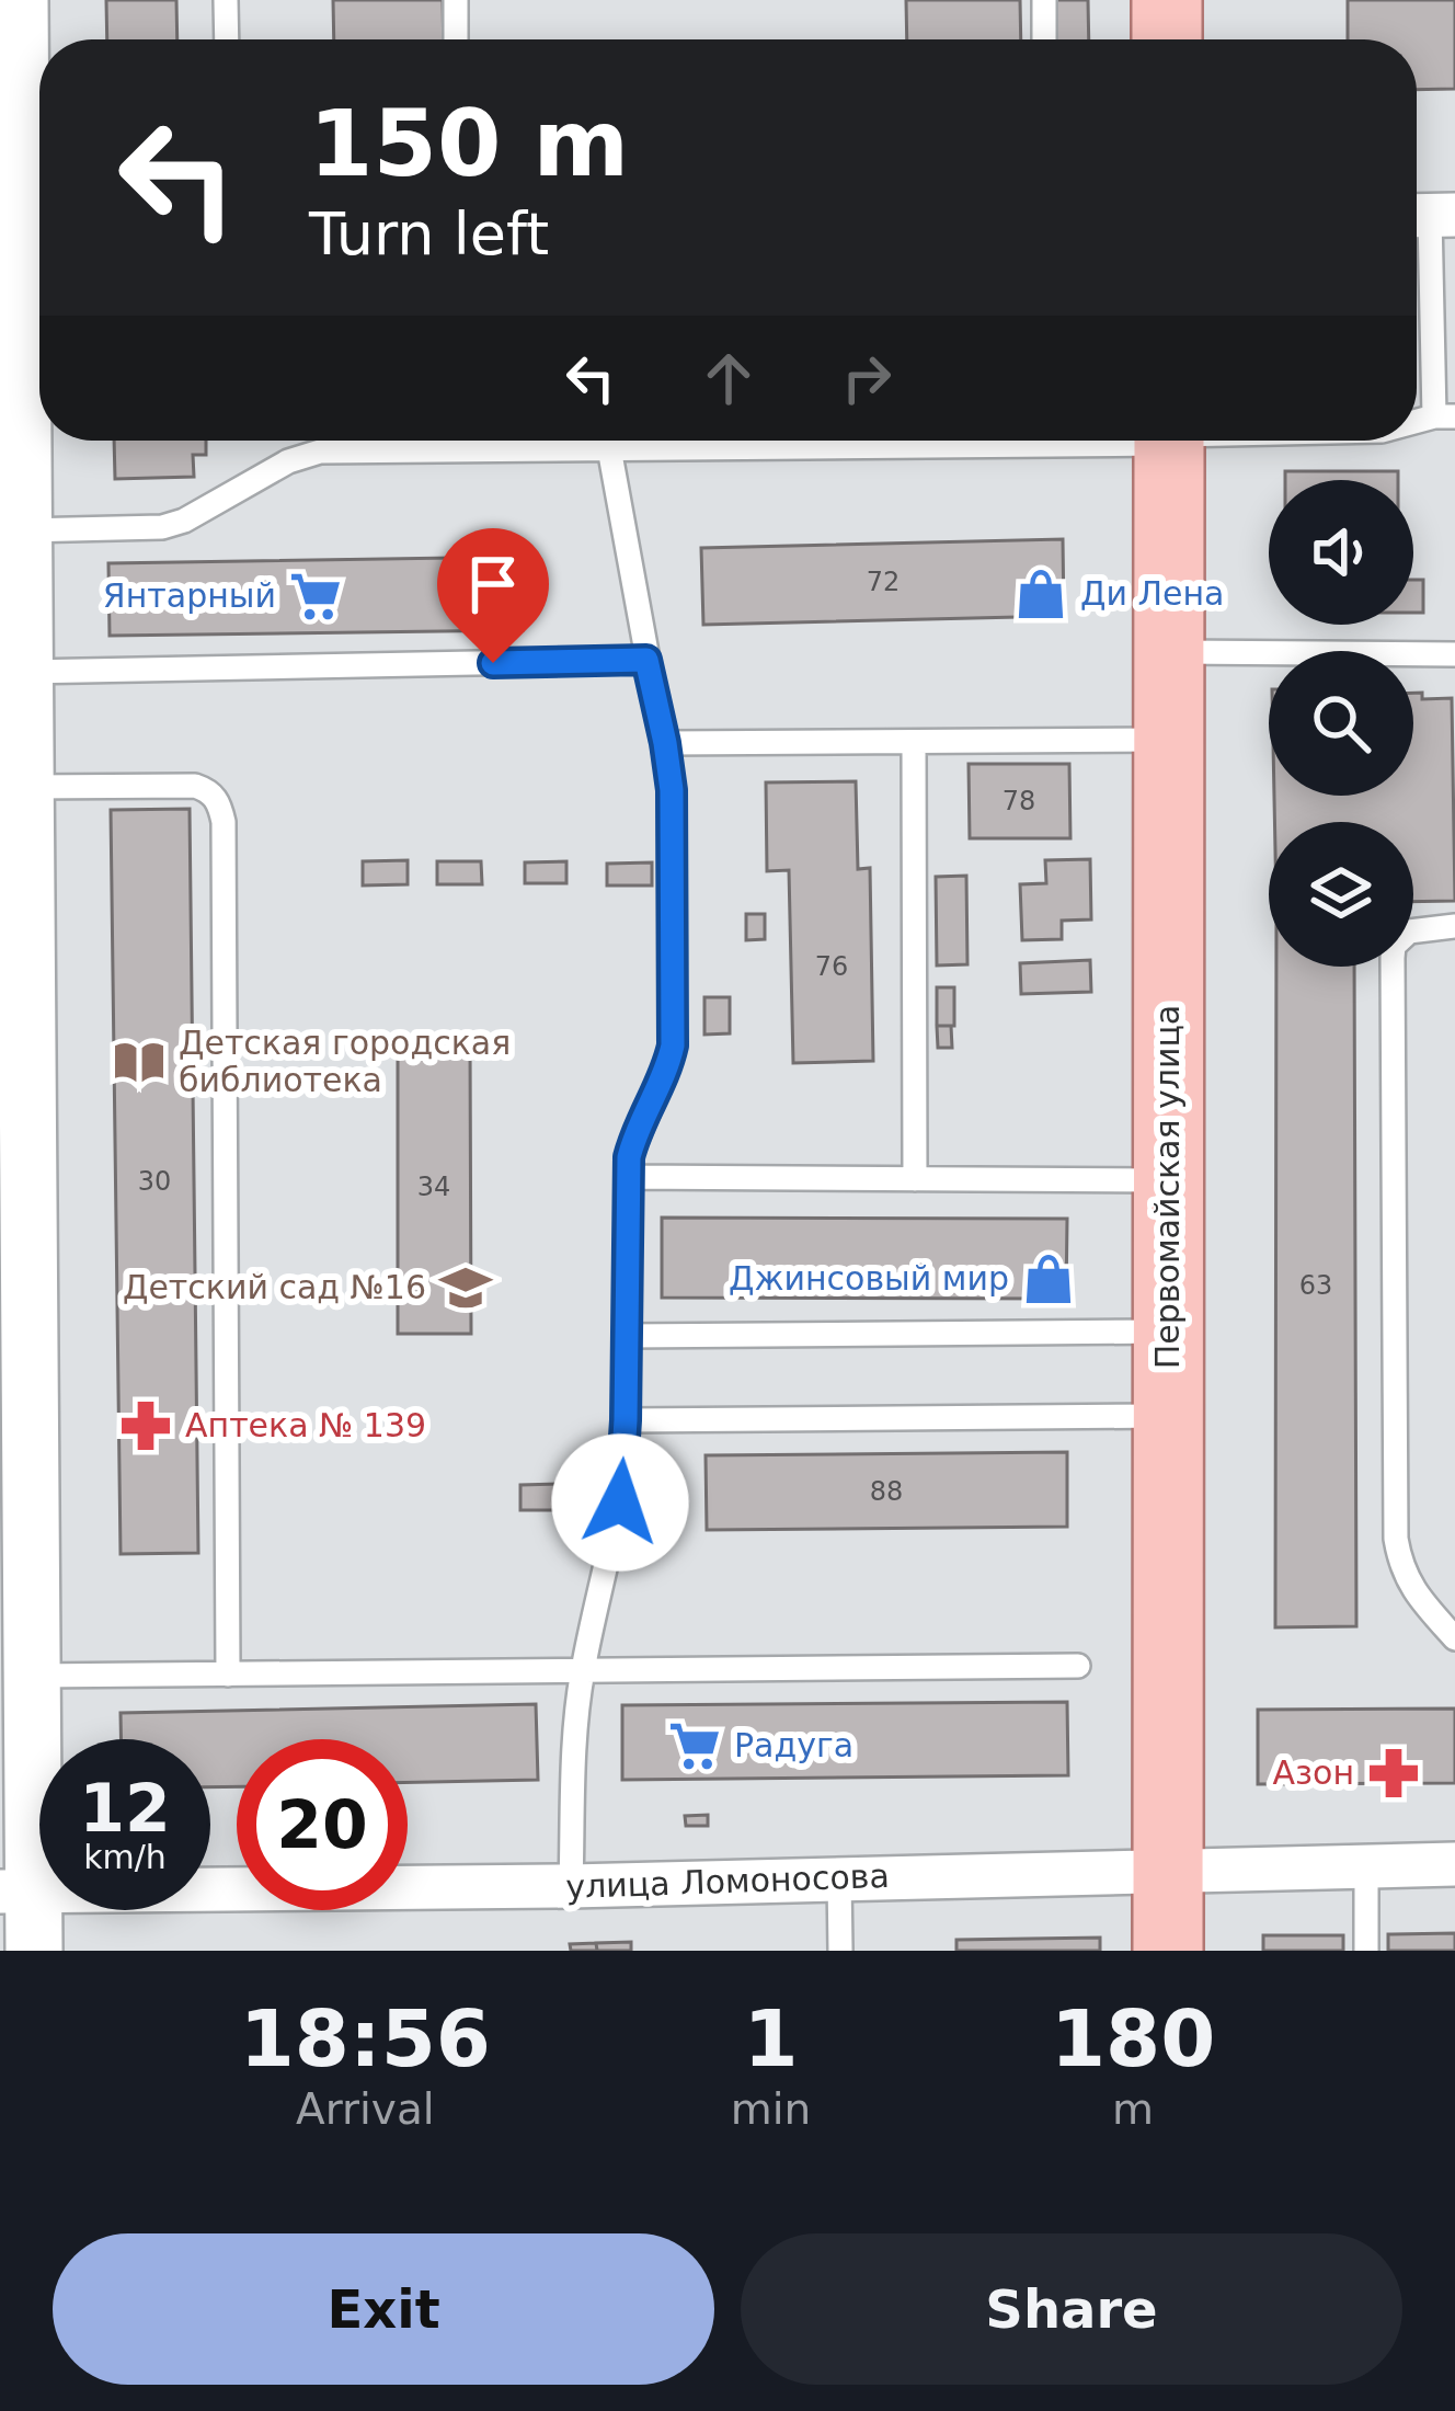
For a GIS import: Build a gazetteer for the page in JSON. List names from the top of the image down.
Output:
{
  "streets": {
    "main road": ["Первомайская улица"],
    "street": ["улица Ломоносова"]
  },
  "crossings": [
    ["Первомайская улица", "улица Ломоносова"]
  ],
  "places": {
    "shop": ["Ди Лена", "Джинсовый мир"],
    "supermarket": ["Янтарный", "Радуга"],
    "library": ["Детская городская библиотека"],
    "school or university": ["Детский сад №16"],
    "pharmacy": ["Аптека № 139", "Азон"]
  },
  "house_numbers": [
    "72",
    "78",
    "76",
    "30",
    "34",
    "63",
    "88"
  ],
  "page": {
    "turn": ["150 m", "Turn left"],
    "speed": "12 km/h",
    "limit": "20",
    "eta": [
      "18:56",
      "Arrival",
      "1",
      "min",
      "180",
      "m"
    ],
    "buttons": ["Exit", "Share"]
  }
}
